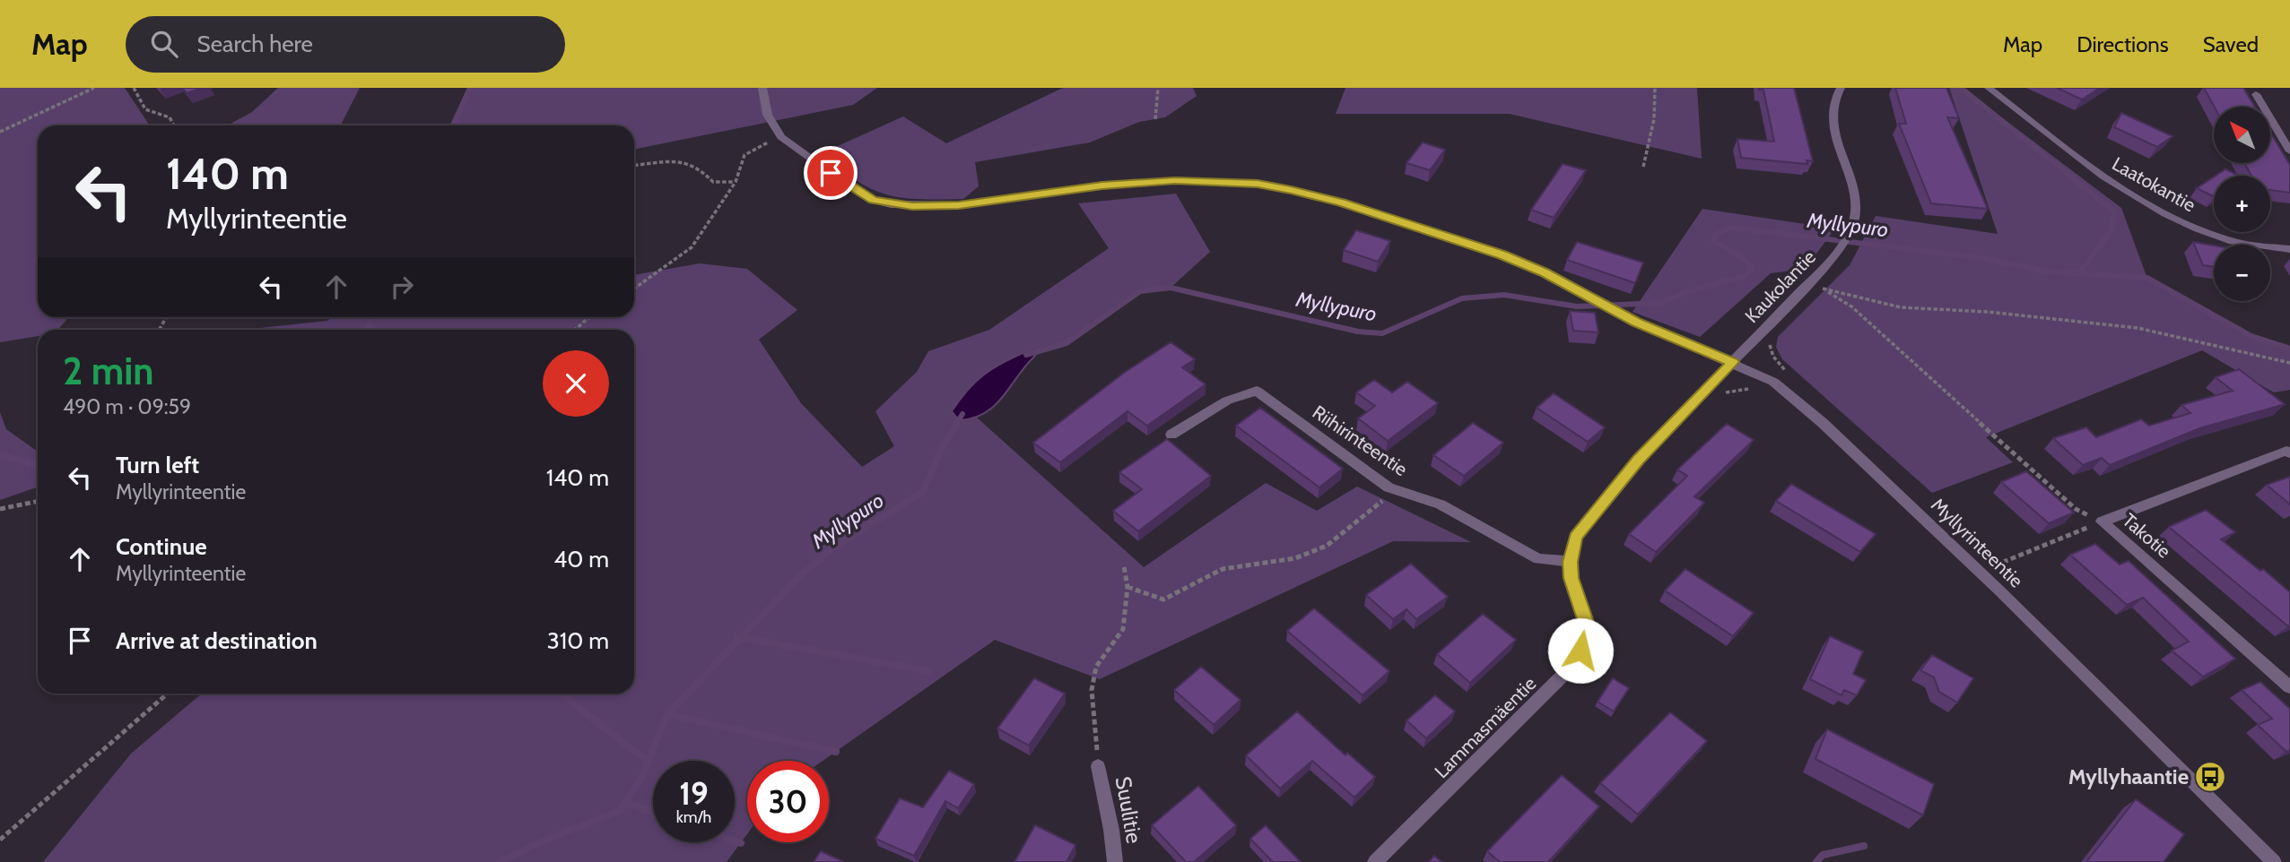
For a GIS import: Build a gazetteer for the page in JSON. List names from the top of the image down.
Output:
{
  "streets": {
    "street": [
      "Laatokantie",
      "Kaukolantie",
      "Riihirinteentie",
      "Takotie",
      "Myllyrinteentie",
      "Lammasmäentie",
      "Suulitie"
    ]
  },
  "crossings": [
    ["Kaukolantie", "Myllyrinteentie"],
    ["Kaukolantie", "Lammasmäentie"],
    ["Riihirinteentie", "Lammasmäentie"],
    ["Myllyrinteentie", "Lammasmäentie"]
  ],
  "water": ["Myllypuro"],
  "places": {
    "bus stop": ["Myllyhaantie"]
  },
  "north": "top left",
  "page": {
    "header": "Map",
    "search": "Search here",
    "nav": ["Map", "Directions", "Saved"],
    "map_buttons": ["+", "−"],
    "turn": ["140 m", "Myllyrinteentie"],
    "heading": ["2 min", "490 m · 09:59"],
    "list": [
      {
        "name": "Turn left",
        "note": "Myllyrinteentie",
        "value": "140 m"
      },
      {
        "name": "Continue",
        "note": "Myllyrinteentie",
        "value": "40 m"
      },
      {
        "name": "Arrive at destination",
        "value": "310 m"
      }
    ],
    "speed": "19 km/h",
    "limit": "30"
  }
}
